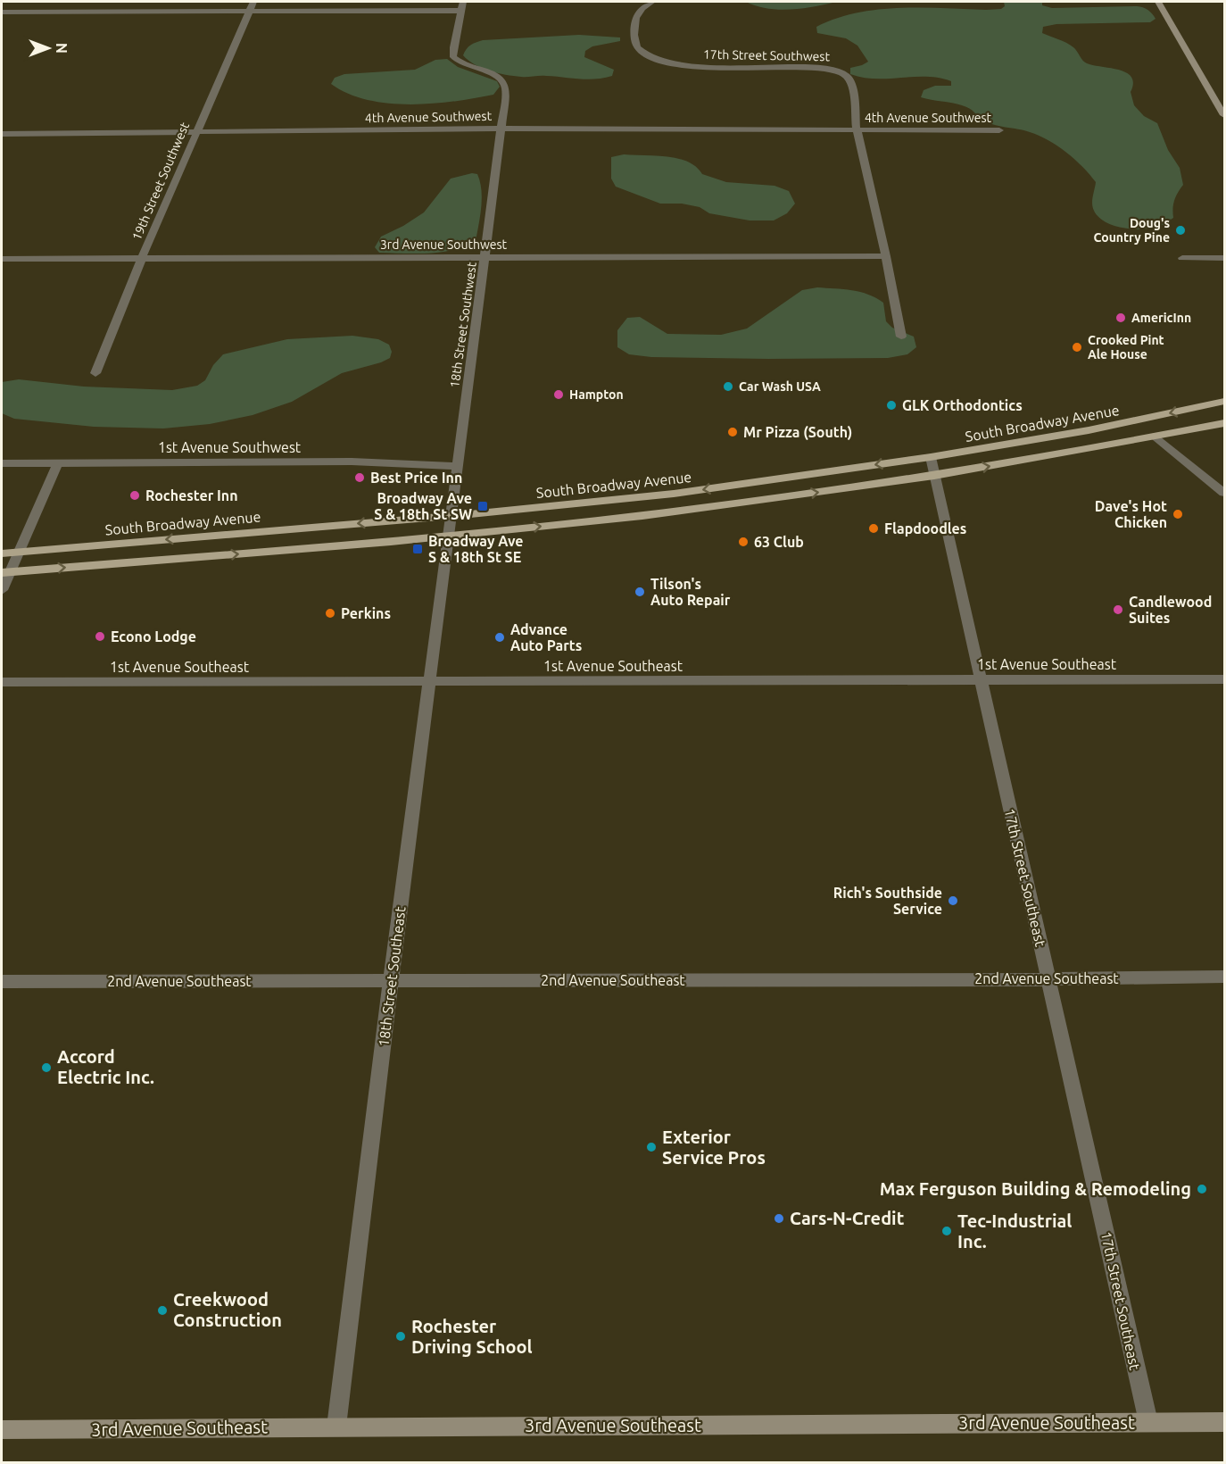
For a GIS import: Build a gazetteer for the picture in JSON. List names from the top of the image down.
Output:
{
  "streets": {
    "main road": ["South Broadway Avenue", "3rd Avenue Southeast"],
    "street": [
      "17th Street Southwest",
      "4th Avenue Southwest",
      "19th Street Southwest",
      "3rd Avenue Southwest",
      "18th Street Southwest",
      "1st Avenue Southwest",
      "1st Avenue Southeast",
      "17th Street Southeast",
      "18th Street Southeast",
      "2nd Avenue Southeast"
    ]
  },
  "crossings": [
    ["17th Street Southwest", "4th Avenue Southwest"],
    ["17th Street Southwest", "3rd Avenue Southwest"],
    ["4th Avenue Southwest", "19th Street Southwest"],
    ["4th Avenue Southwest", "18th Street Southwest"],
    ["19th Street Southwest", "3rd Avenue Southwest"],
    ["3rd Avenue Southwest", "18th Street Southwest"],
    ["18th Street Southwest", "South Broadway Avenue"],
    ["18th Street Southwest", "1st Avenue Southwest"],
    ["18th Street Southwest", "18th Street Southeast"],
    ["South Broadway Avenue", "17th Street Southeast"],
    ["South Broadway Avenue", "18th Street Southeast"],
    ["1st Avenue Southeast", "17th Street Southeast"],
    ["1st Avenue Southeast", "18th Street Southeast"],
    ["17th Street Southeast", "2nd Avenue Southeast"],
    ["17th Street Southeast", "3rd Avenue Southeast"],
    ["18th Street Southeast", "2nd Avenue Southeast"],
    ["18th Street Southeast", "3rd Avenue Southeast"]
  ],
  "places": {
    "other": [
      "Doug's Country Pine",
      "AmericInn",
      "Crooked Pint Ale House",
      "Car Wash USA",
      "Hampton",
      "GLK Orthodontics",
      "Mr Pizza (South)",
      "Best Price Inn",
      "Rochester Inn",
      "Dave's Hot Chicken",
      "Flapdoodles",
      "63 Club",
      "Tilson's Auto Repair",
      "Candlewood Suites",
      "Perkins",
      "Econo Lodge",
      "Advance Auto Parts",
      "Rich's Southside Service",
      "Accord Electric Inc.",
      "Exterior Service Pros",
      "Max Ferguson Building & Remodeling",
      "Cars-N-Credit",
      "Tec-Industrial Inc.",
      "Creekwood Construction",
      "Rochester Driving School"
    ],
    "transit": ["Broadway Ave S & 18th St SW", "Broadway Ave S & 18th St SE"]
  },
  "north": "right"
}
